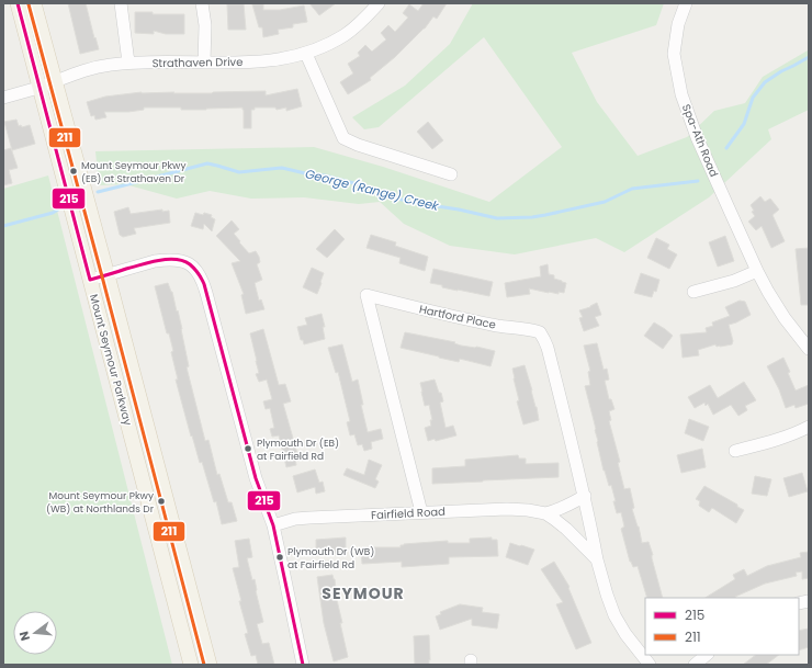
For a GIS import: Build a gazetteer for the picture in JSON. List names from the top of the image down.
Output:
{
  "streets": {
    "main road": ["Mount Seymour Parkway"],
    "street": [
      "Strathaven Drive",
      "Spa-Ath Road",
      "Hartford Place",
      "Fairfield Road"
    ]
  },
  "crossings": [
    ["Strathaven Drive", "Mount Seymour Parkway"],
    ["Hartford Place", "Fairfield Road"]
  ],
  "districts": ["SEYMOUR"],
  "water": ["George (Range) Creek"],
  "places": [
    "Mount Seymour Pkwy (EB) at Strathaven Dr",
    "Plymouth Dr (EB) at Fairfield Rd",
    "Mount Seymour Pkwy (WB) at Northlands Dr",
    "Plymouth Dr (WB) at Fairfield Rd"
  ],
  "lines": ["transit line 215", "transit line 211"],
  "legend": ["215", "211"],
  "north": "left"
}
